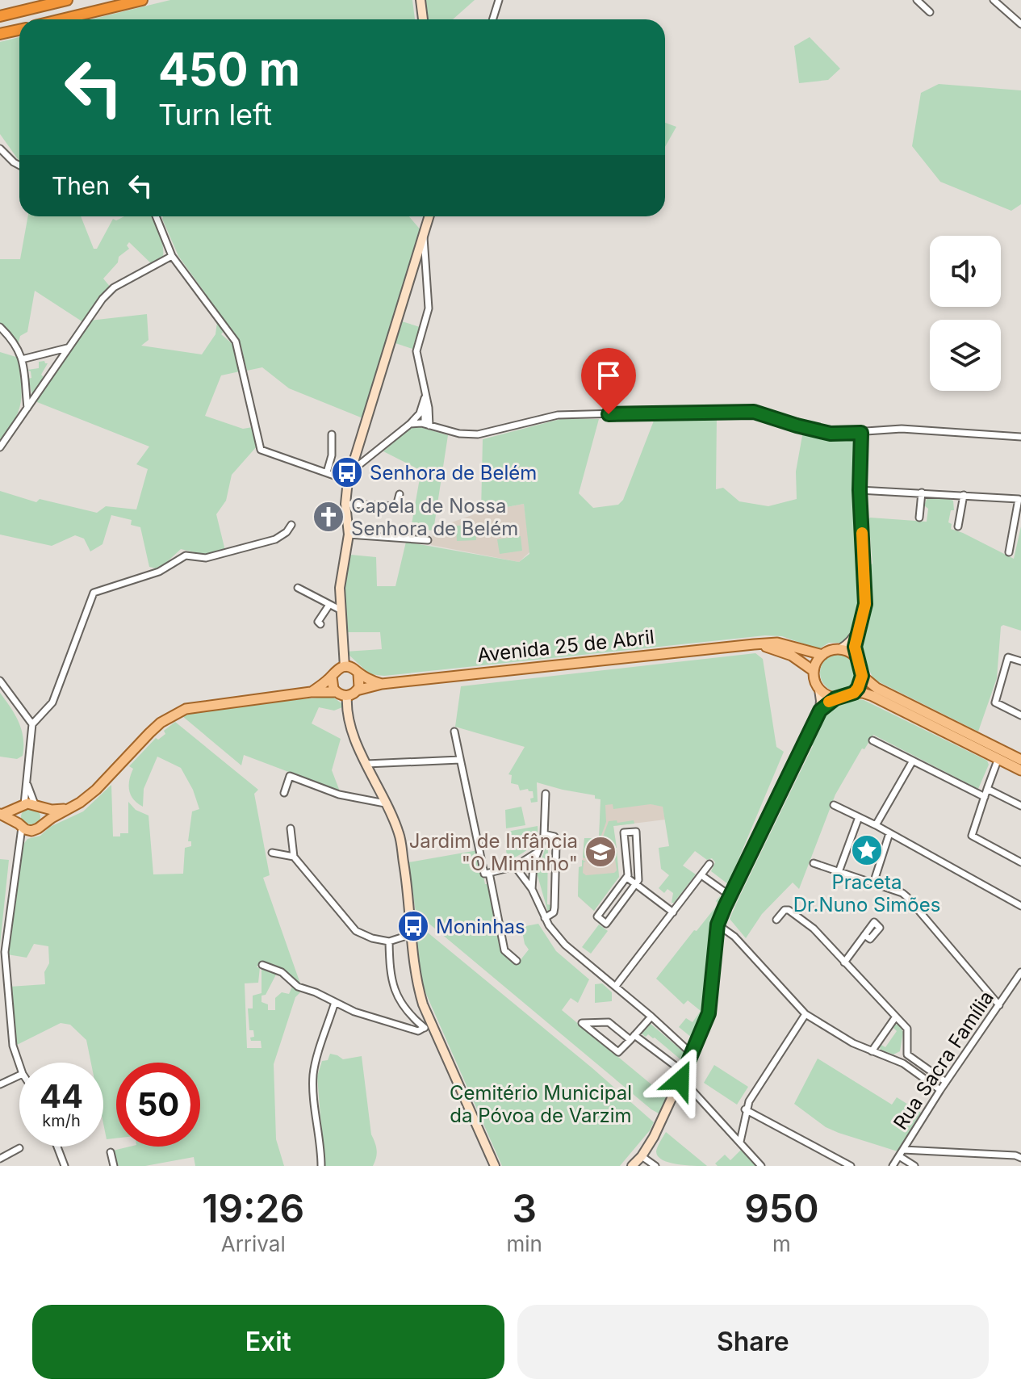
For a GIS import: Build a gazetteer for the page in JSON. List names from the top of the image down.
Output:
{
  "streets": {
    "main road": ["Avenida 25 de Abril"],
    "street": ["Rua Sacra Família"]
  },
  "parks": ["Cemitério Municipal da Póvoa de Varzim"],
  "places": {
    "bus stop": ["Senhora de Belém", "Moninhas"],
    "church": ["Capela de Nossa Senhora de Belém"],
    "place": ["Praceta Dr.Nuno Simões"],
    "school or university": ["Jardim de Infância \"O Miminho\""]
  },
  "page": {
    "turn": ["450 m", "Turn left"],
    "then": "Then",
    "speed": "44 km/h",
    "limit": "50",
    "eta": [
      "19:26",
      "Arrival",
      "3",
      "min",
      "950",
      "m"
    ],
    "buttons": ["Exit", "Share"]
  }
}
